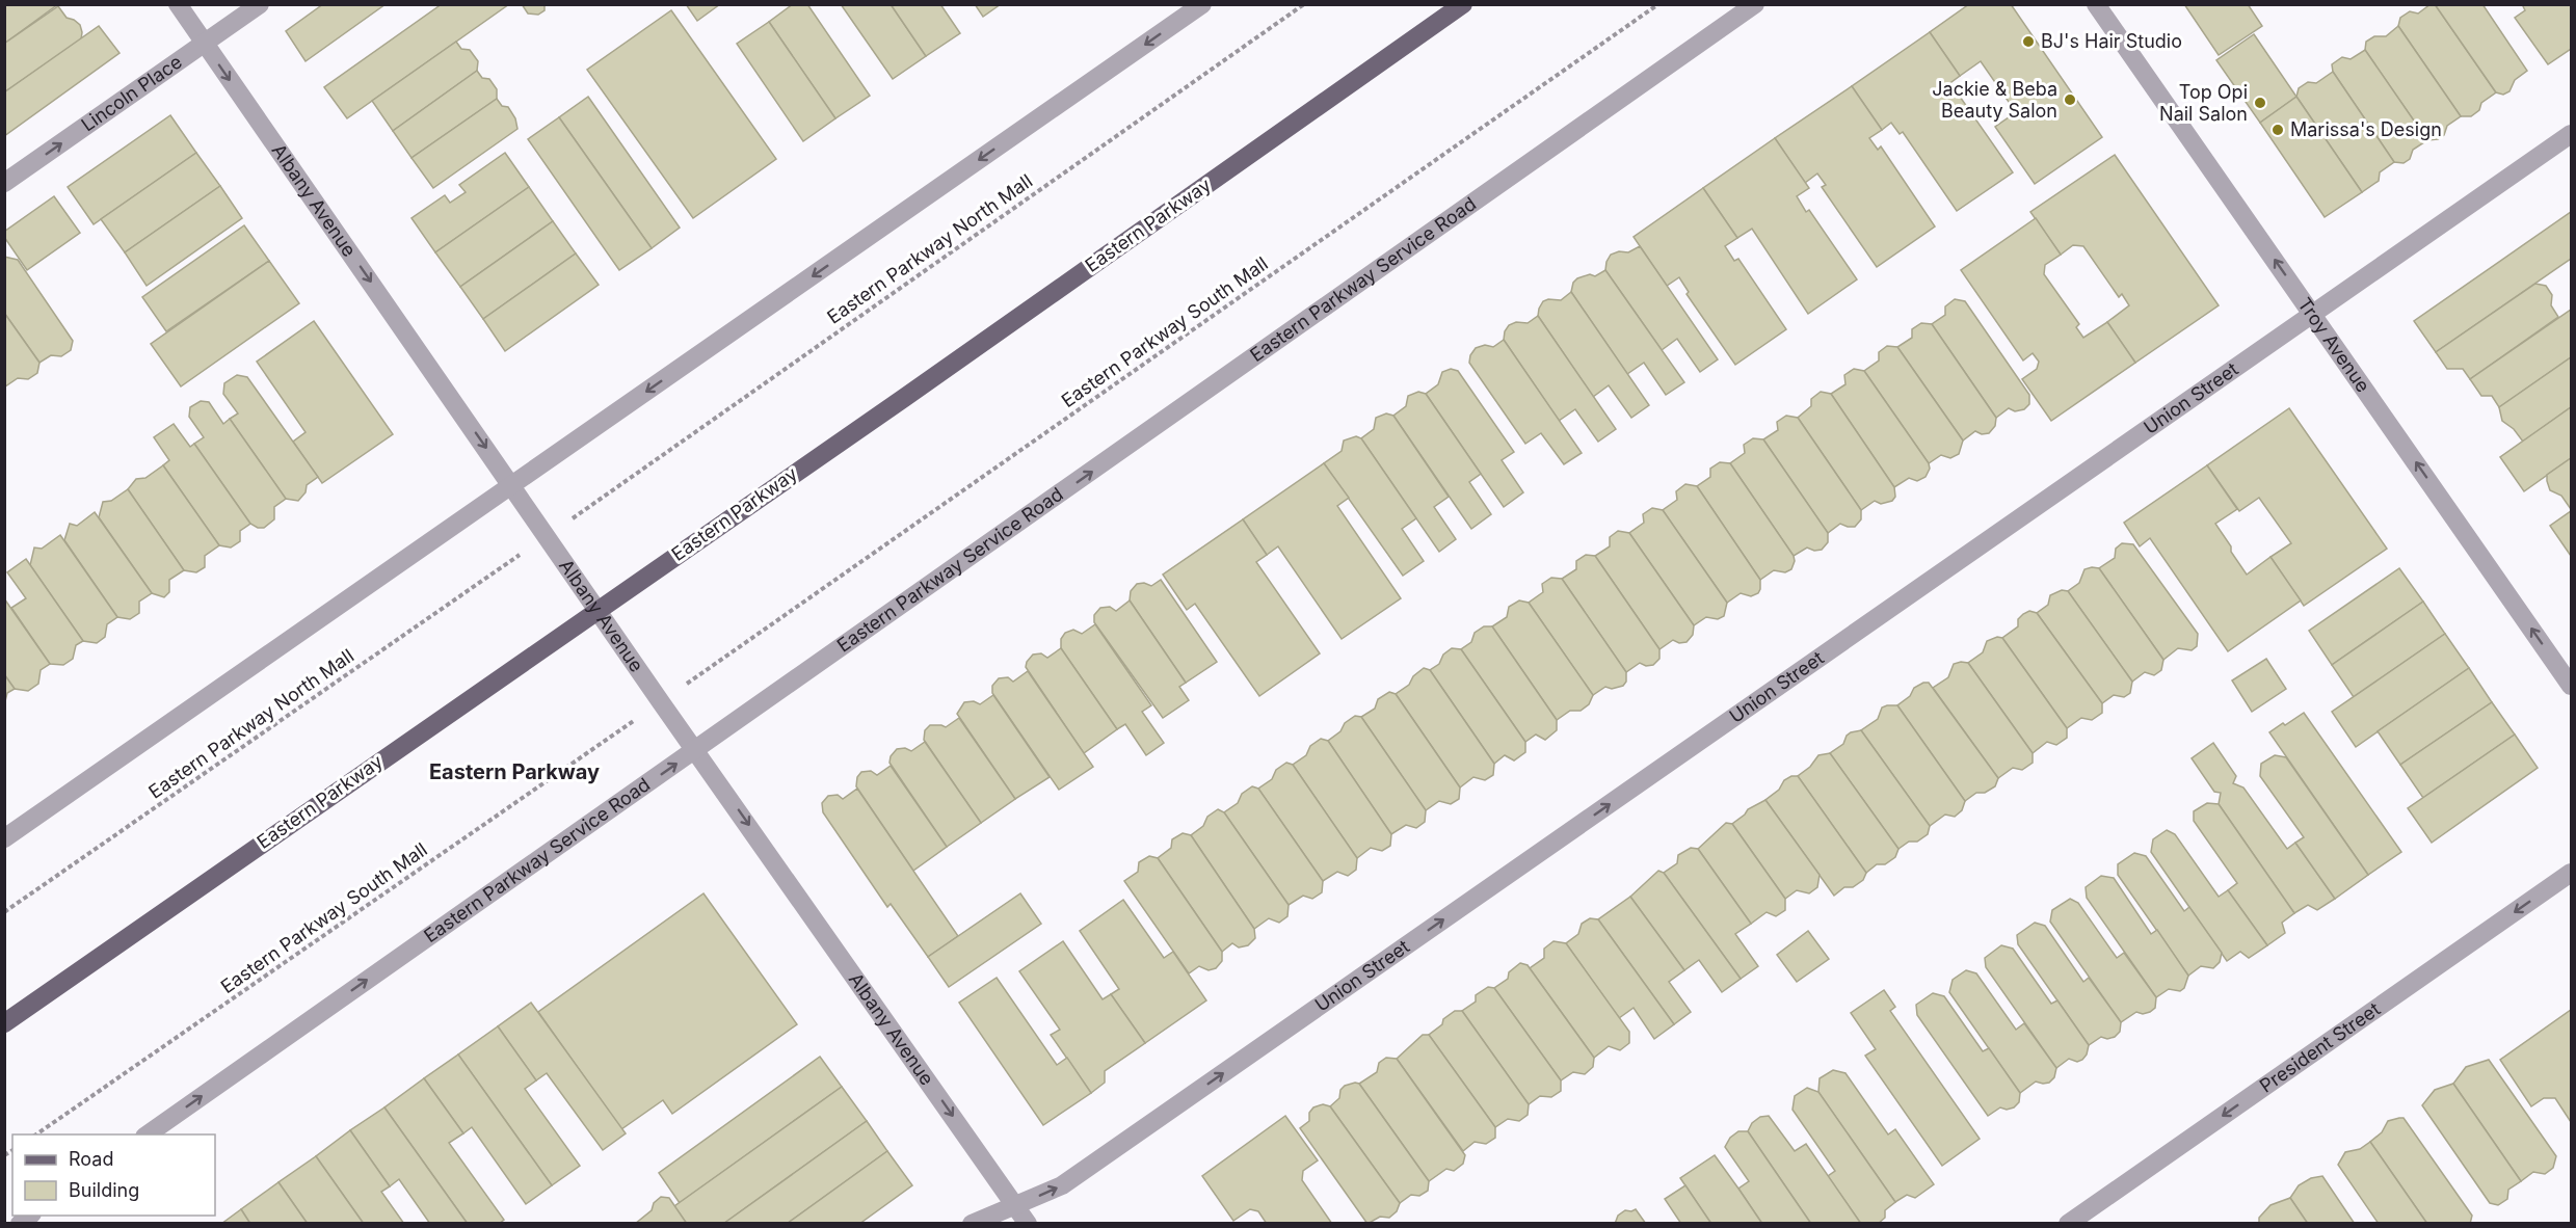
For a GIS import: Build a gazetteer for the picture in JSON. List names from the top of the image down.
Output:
{
  "streets": {
    "main road": ["Eastern Parkway"],
    "street": [
      "Lincoln Place",
      "Albany Avenue",
      "Eastern Parkway Service Road",
      "Troy Avenue",
      "Union Street",
      "President Street"
    ],
    "path": ["Eastern Parkway North Mall", "Eastern Parkway South Mall"]
  },
  "crossings": [
    ["Lincoln Place", "Albany Avenue"],
    ["Albany Avenue", "Eastern Parkway"],
    ["Albany Avenue", "Eastern Parkway Service Road"],
    ["Albany Avenue", "Union Street"],
    ["Troy Avenue", "Union Street"]
  ],
  "one_way": [
    "Lincoln Place",
    "Albany Avenue",
    "Eastern Parkway Service Road",
    "Troy Avenue",
    "Union Street",
    "President Street"
  ],
  "districts": ["Eastern Parkway"],
  "places": [
    "BJ's Hair Studio",
    "Jackie & Beba Beauty Salon",
    "Top Opi Nail Salon",
    "Marissa's Design"
  ],
  "legend": ["Road", "Building"]
}
